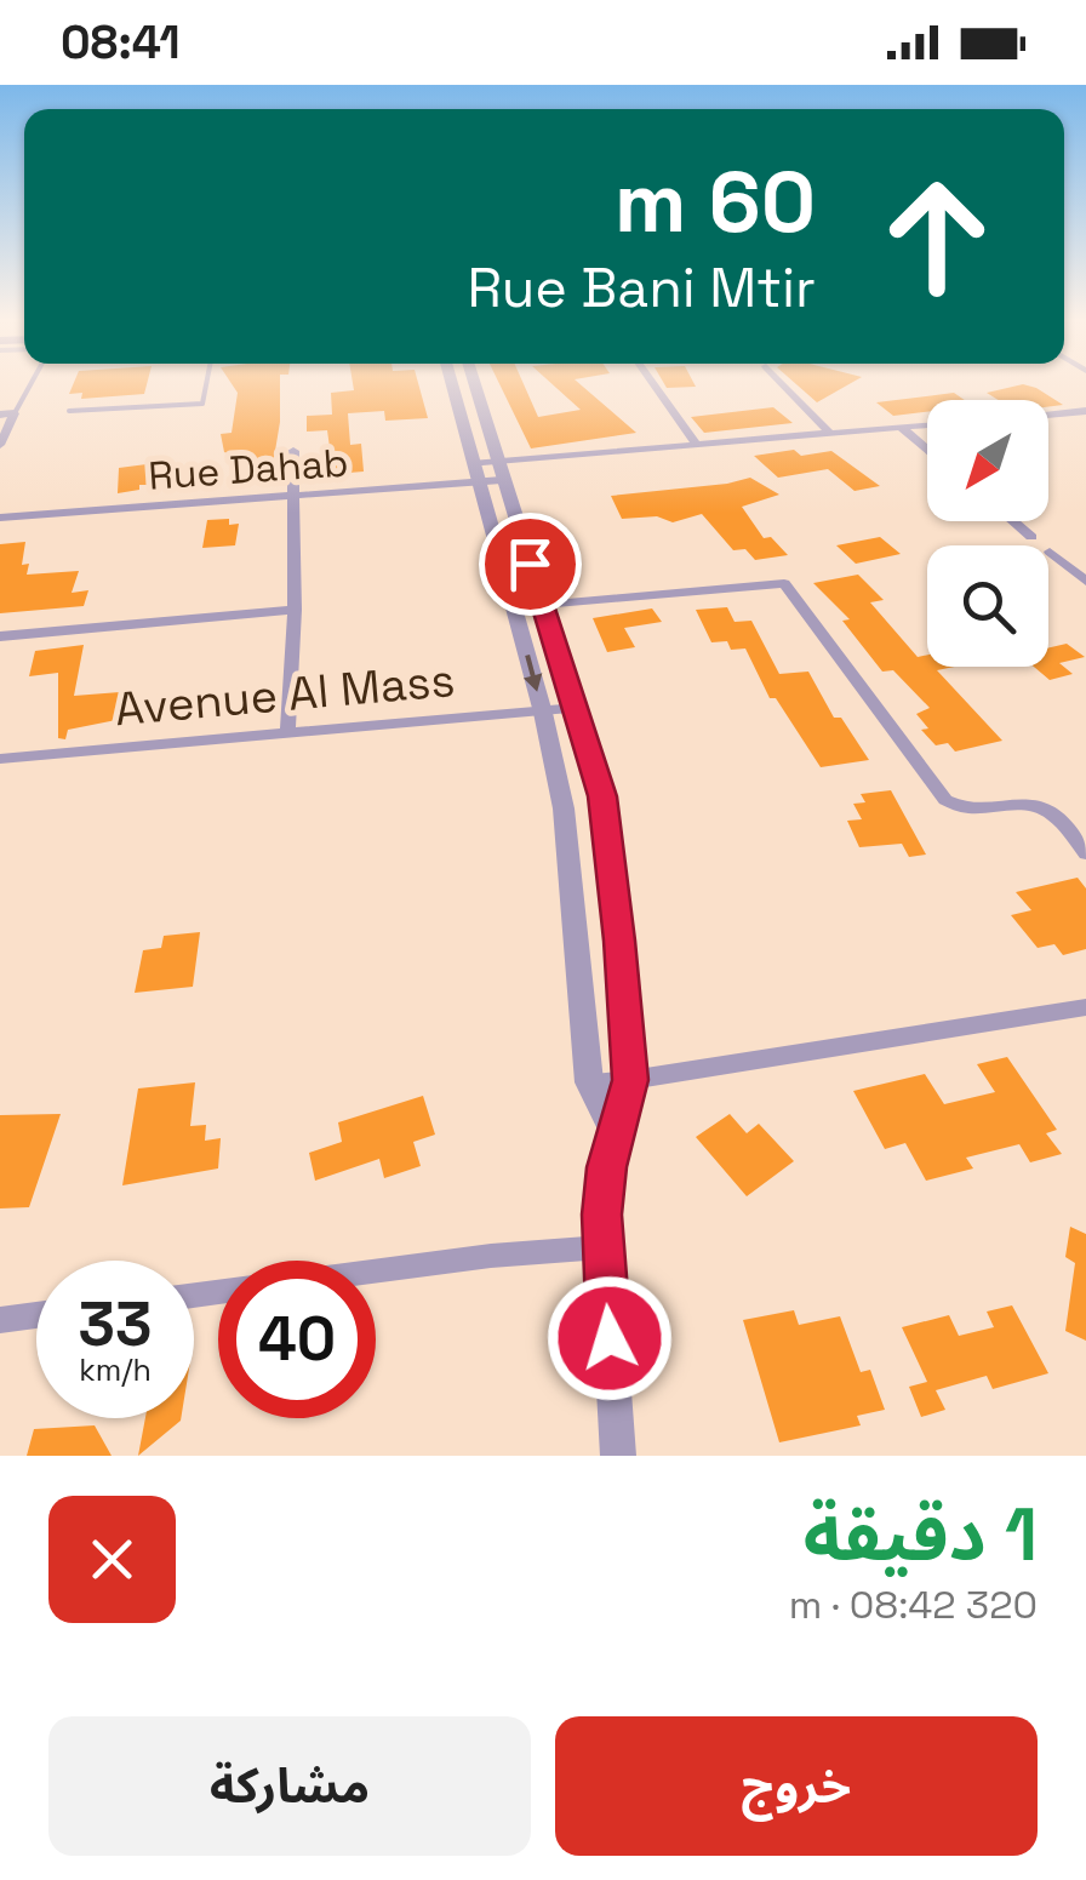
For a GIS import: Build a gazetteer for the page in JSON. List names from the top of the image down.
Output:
{
  "streets": {
    "street": ["Rue Dahab", "Avenue Al Mass"]
  },
  "north": "bottom left",
  "page": {
    "status": "08:41",
    "turn": ["60 m", "Rue Bani Mtir"],
    "speed": "33 km/h",
    "limit": "40",
    "heading": ["1 دقيقة", "320 m · 08:42"],
    "buttons": ["خروج", "مشاركة"]
  }
}
